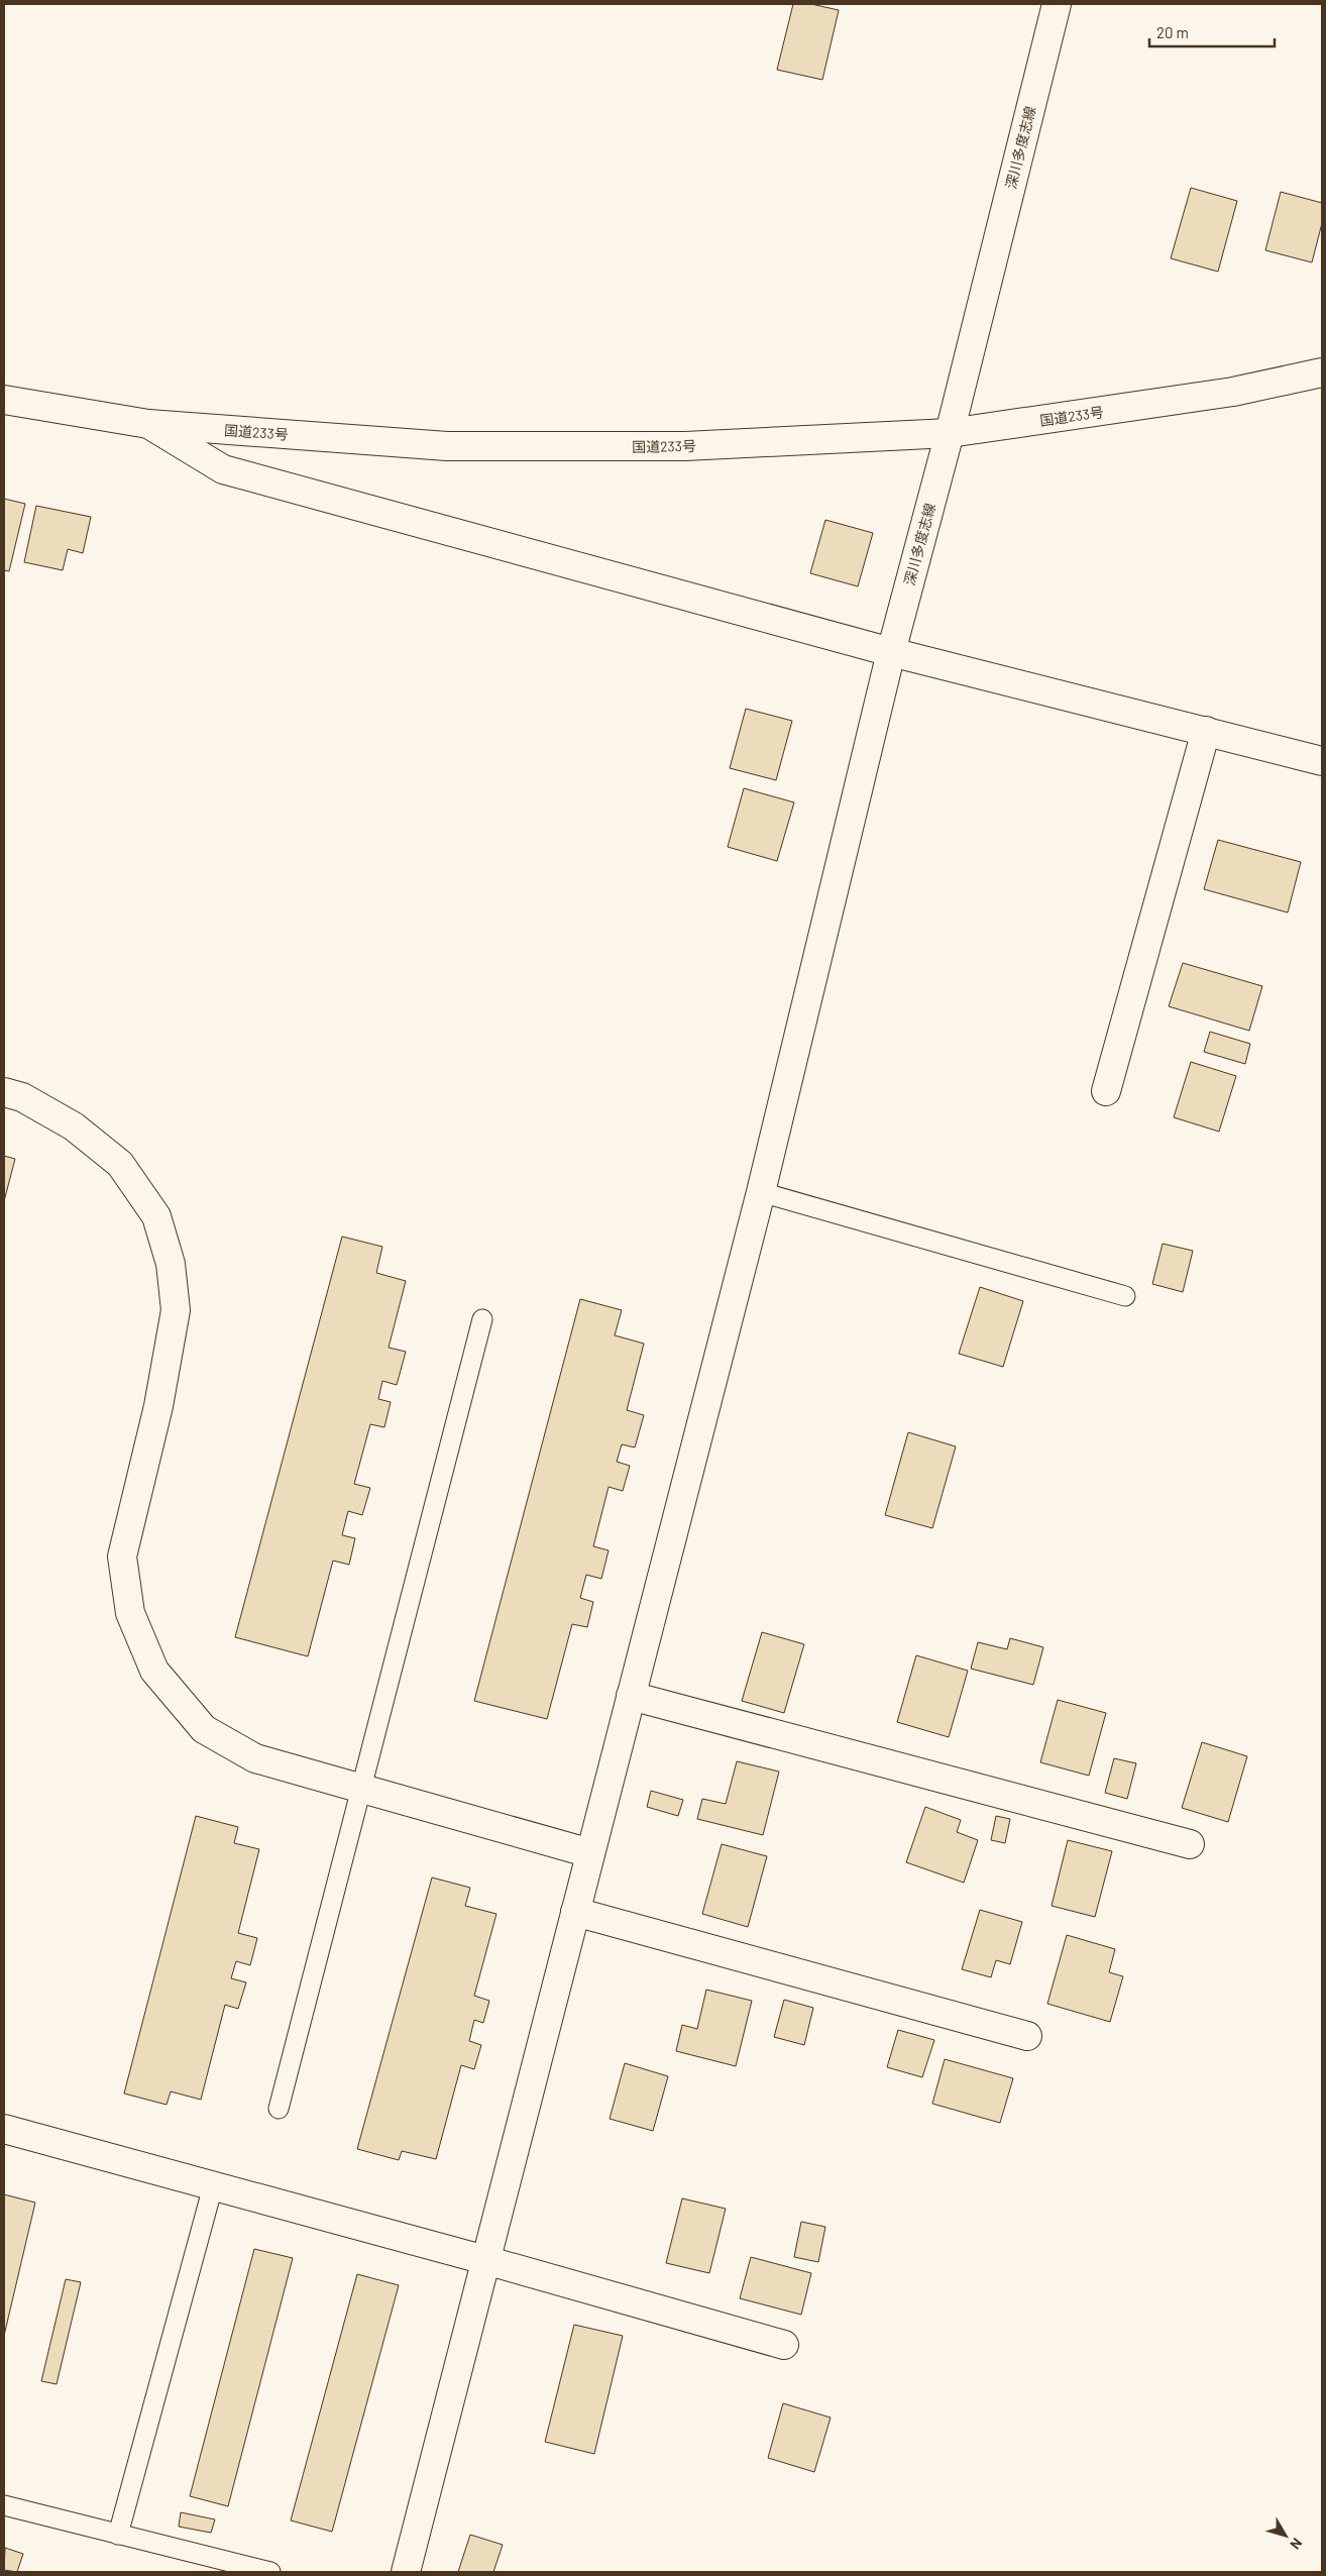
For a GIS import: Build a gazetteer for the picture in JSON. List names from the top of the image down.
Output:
{
  "streets": {
    "main road": ["深川多度志線", "国道233号"]
  },
  "crossings": [
    ["深川多度志線", "国道233号"]
  ],
  "scale_bar": "20 m",
  "north": "bottom right"
}
